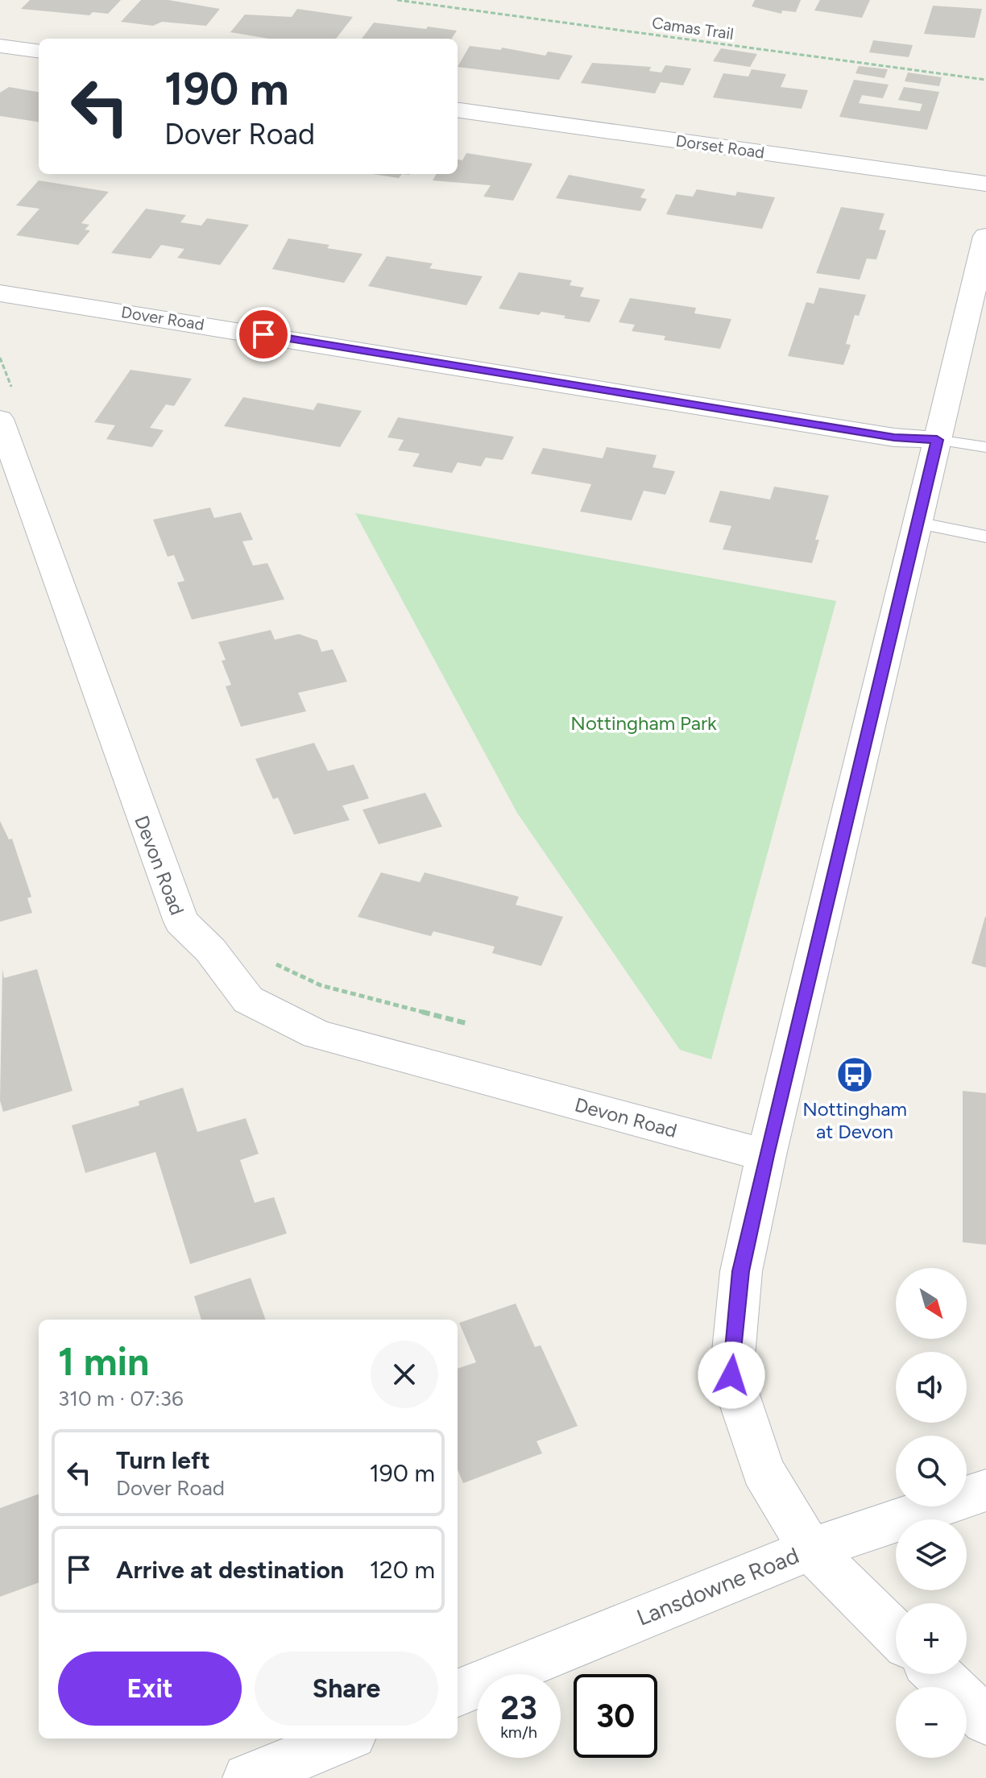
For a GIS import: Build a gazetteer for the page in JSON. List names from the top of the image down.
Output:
{
  "streets": {
    "street": [
      "Dorset Road",
      "Dover Road",
      "Devon Road",
      "Lansdowne Road"
    ],
    "path": ["Camas Trail"]
  },
  "parks": ["Nottingham Park"],
  "places": {
    "bus stop": ["Nottingham at Devon"]
  },
  "north": "bottom right",
  "page": {
    "turn": ["190 m", "Dover Road"],
    "map_buttons": ["+", "−"],
    "heading": ["1 min", "310 m · 07:36"],
    "list": [
      {
        "name": "Turn left",
        "note": "Dover Road",
        "value": "190 m"
      },
      {
        "name": "Arrive at destination",
        "value": "120 m"
      }
    ],
    "buttons": ["Exit", "Share"],
    "speed": "23 km/h",
    "limit": "30"
  }
}
